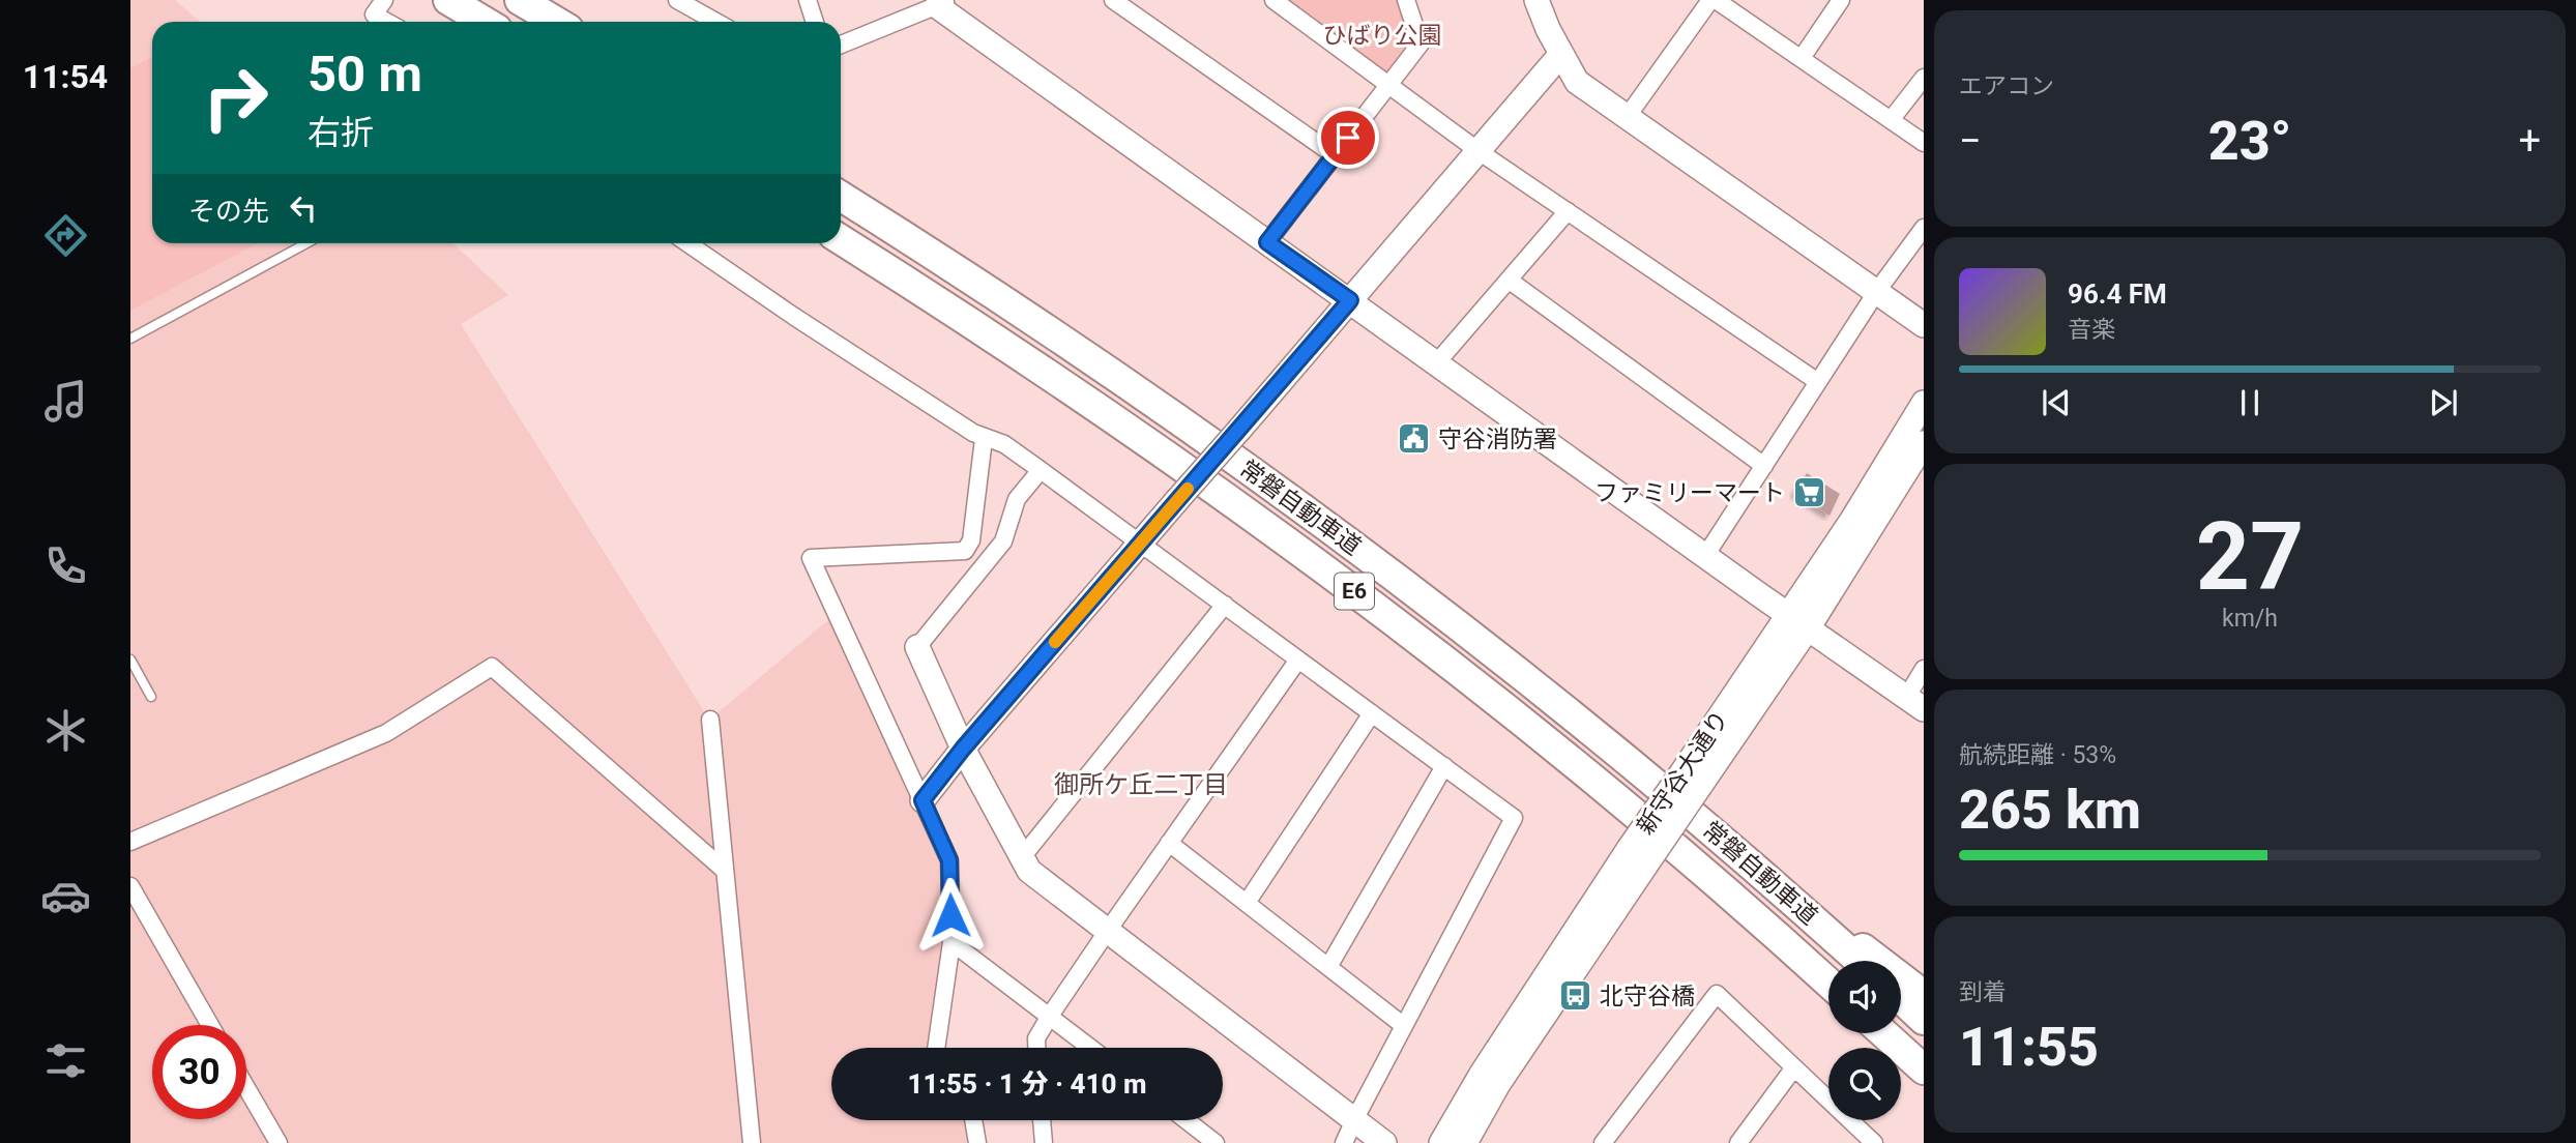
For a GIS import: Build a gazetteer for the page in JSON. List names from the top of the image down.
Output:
{
  "streets": {
    "highway": ["常磐自動車道", "E6"],
    "street": ["新守谷大通り"]
  },
  "crossings": [
    ["常磐自動車道", "新守谷大通り"]
  ],
  "districts": ["御所ケ丘二丁目"],
  "parks": ["ひばり公園"],
  "places": {
    "public building": ["守谷消防署"],
    "supermarket": ["ファミリーマート"],
    "bus stop": ["北守谷橋"]
  },
  "page": {
    "tabs": "11:54",
    "tile": [
      "エアコン",
      ["27", "km/h"],
      ["航続距離 · 53%", "265 km"],
      ["到着", "11:55"]
    ],
    "turn": ["50 m", "右折"],
    "heat": ["−", "23°", "+"],
    "then": "その先",
    "song": ["96.4 FM", "音楽"],
    "limit": "30",
    "trip": "11:55 · 1 分 · 410 m"
  }
}
